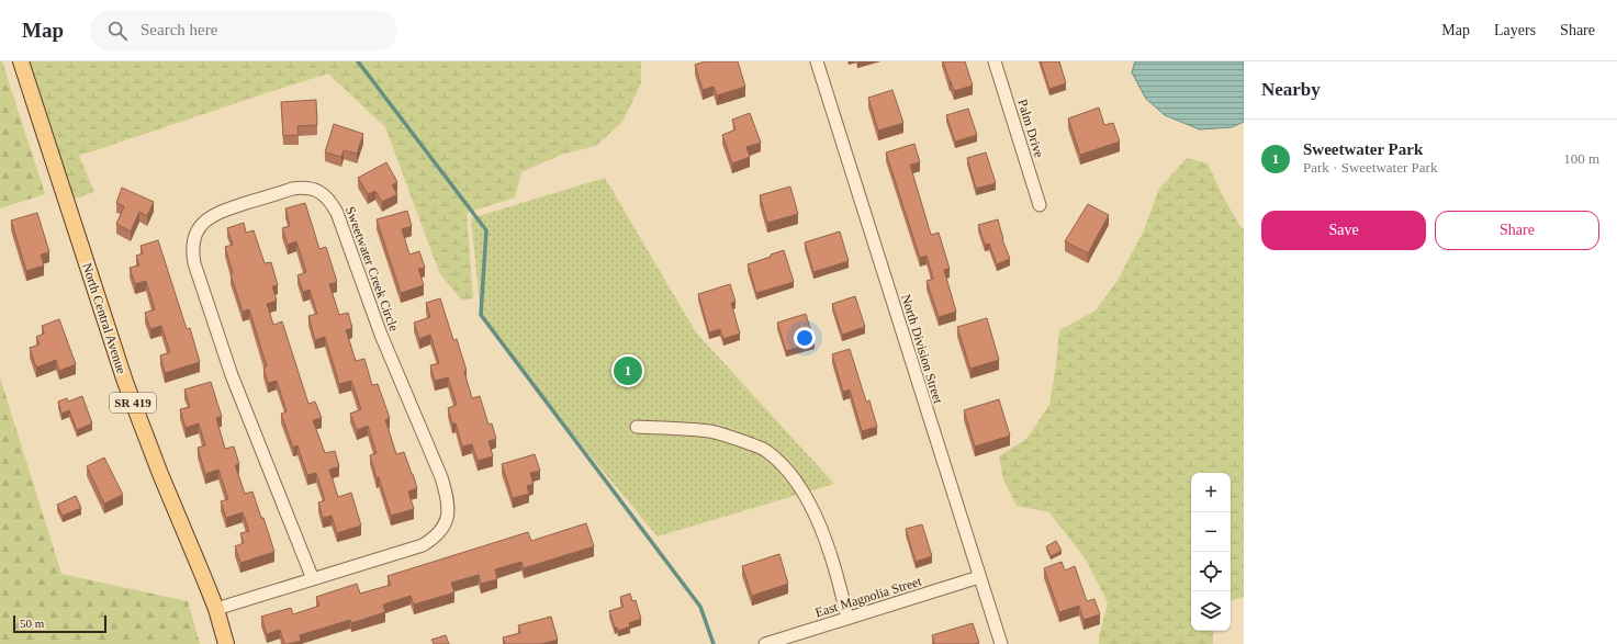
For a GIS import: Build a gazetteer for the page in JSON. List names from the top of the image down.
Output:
{
  "streets": {
    "main road": ["North Central Avenue", "SR 419"],
    "street": [
      "Palm Drive",
      "Sweetwater Creek Circle",
      "North Division Street",
      "East Magnolia Street"
    ]
  },
  "crossings": [
    ["Sweetwater Creek Circle", "North Central Avenue"],
    ["North Division Street", "East Magnolia Street"]
  ],
  "scale_bar": "50 m",
  "page": {
    "header": "Map",
    "search": "Search here",
    "nav": ["Map", "Layers", "Share"],
    "heading": "Nearby",
    "list": [
      {
        "mark": "1",
        "name": "Sweetwater Park",
        "note": "Park · Sweetwater Park",
        "value": "100 m"
      }
    ],
    "buttons": ["Save", "Share"],
    "pins": "1",
    "map_buttons": ["+", "−"],
    "scale": "50 m"
  }
}
